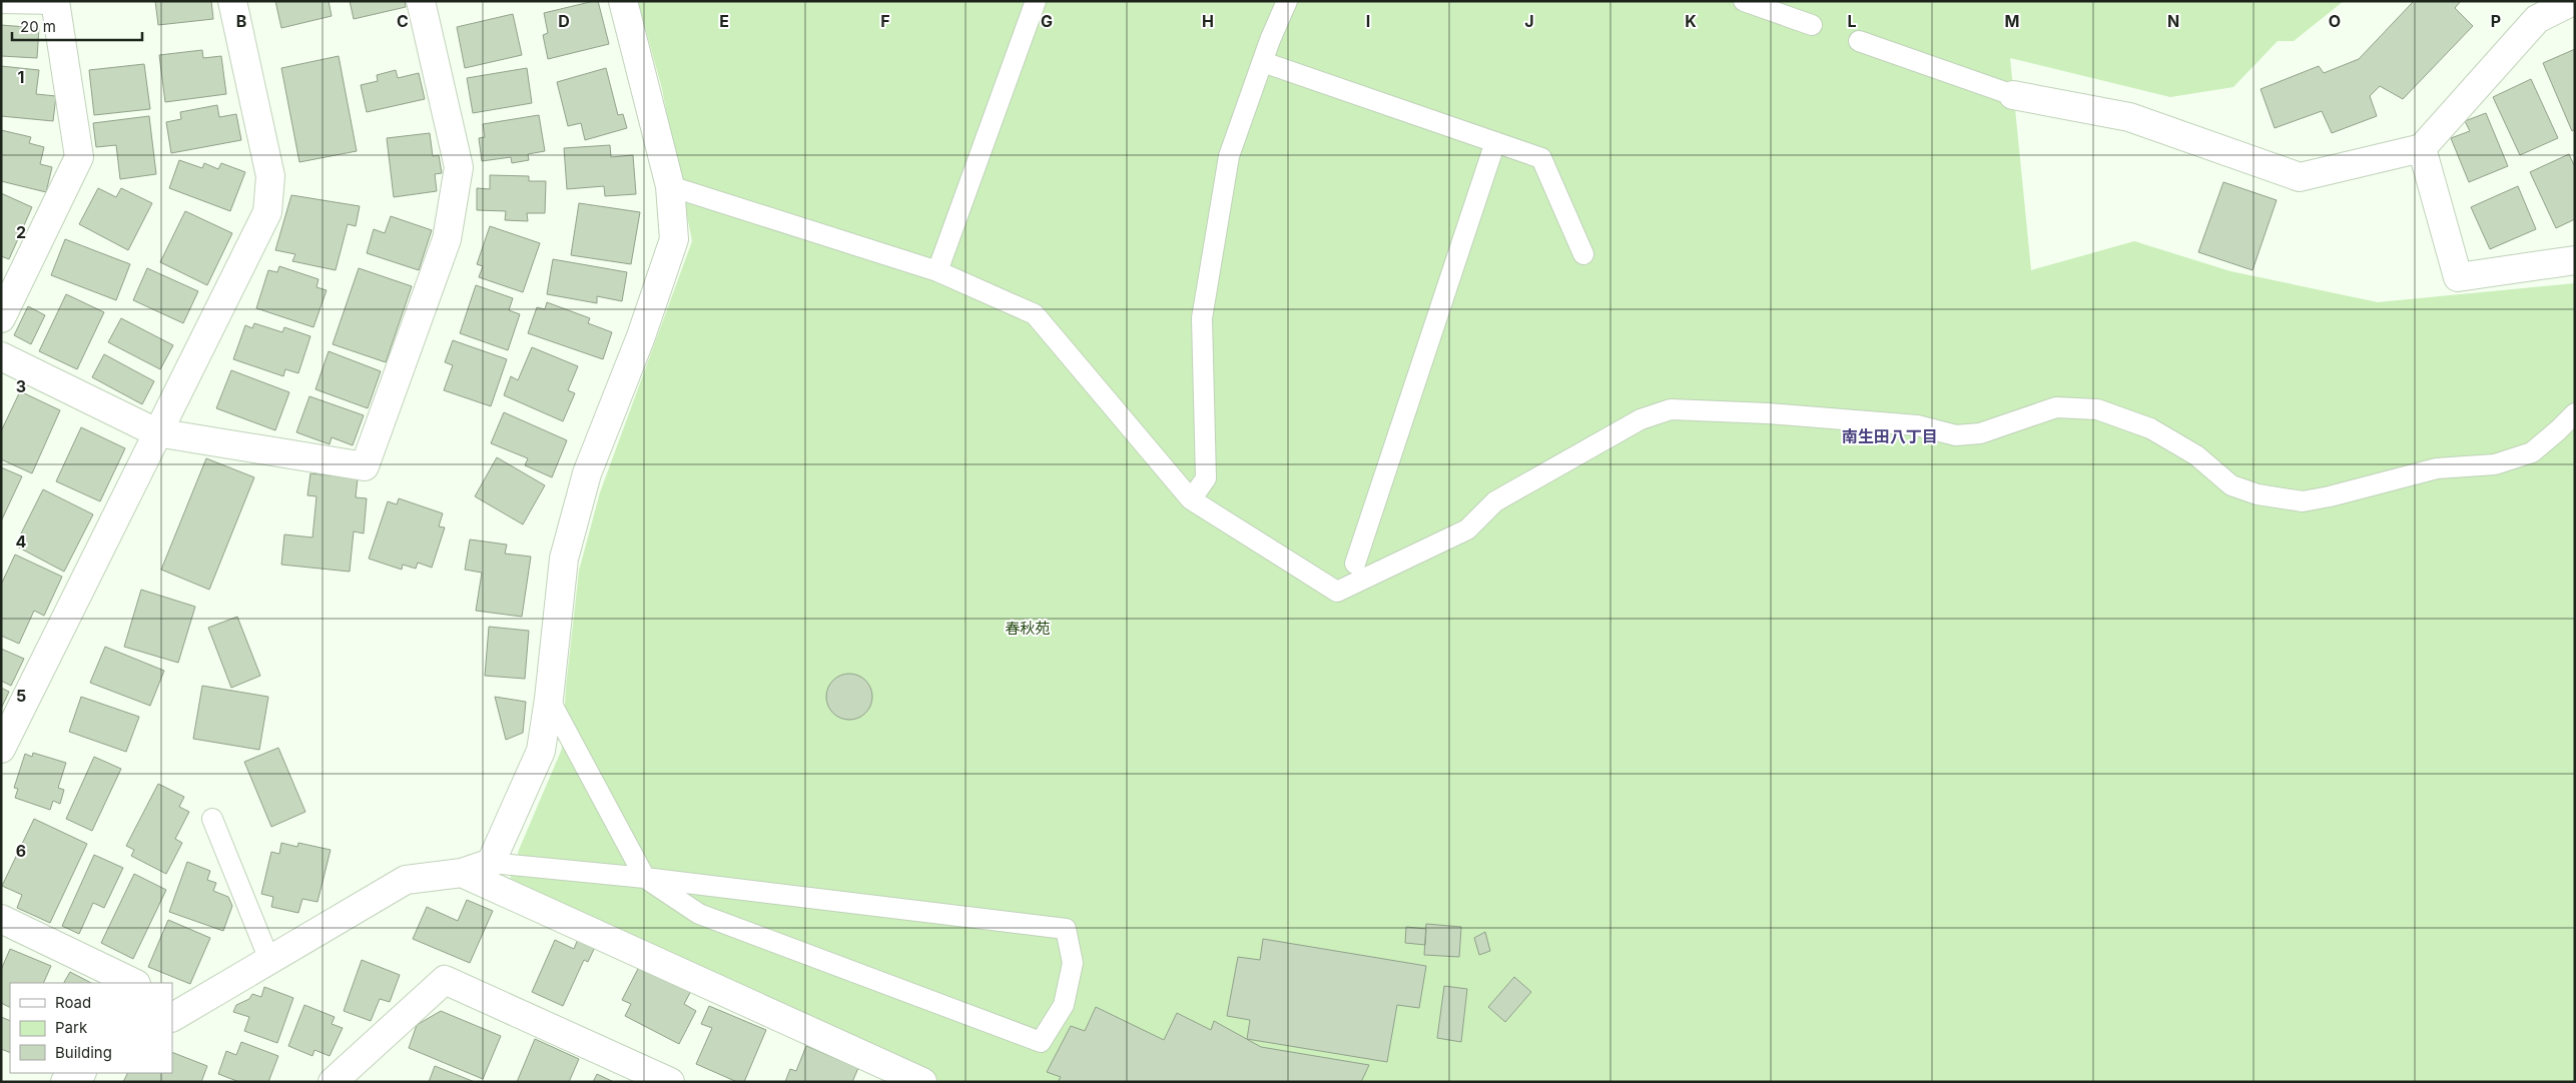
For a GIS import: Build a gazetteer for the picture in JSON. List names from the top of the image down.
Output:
{
  "districts": ["南生田八丁目"],
  "parks": ["春秋苑"],
  "legend": ["Road", "Park", "Building"],
  "scale_bar": "20 m",
  "grid": {
    "columns": [
      "B",
      "C",
      "D",
      "E",
      "F",
      "G",
      "H",
      "I",
      "J",
      "K",
      "L",
      "M",
      "N",
      "O",
      "P"
    ],
    "rows": [
      "1",
      "2",
      "3",
      "4",
      "5",
      "6"
    ]
  }
}
